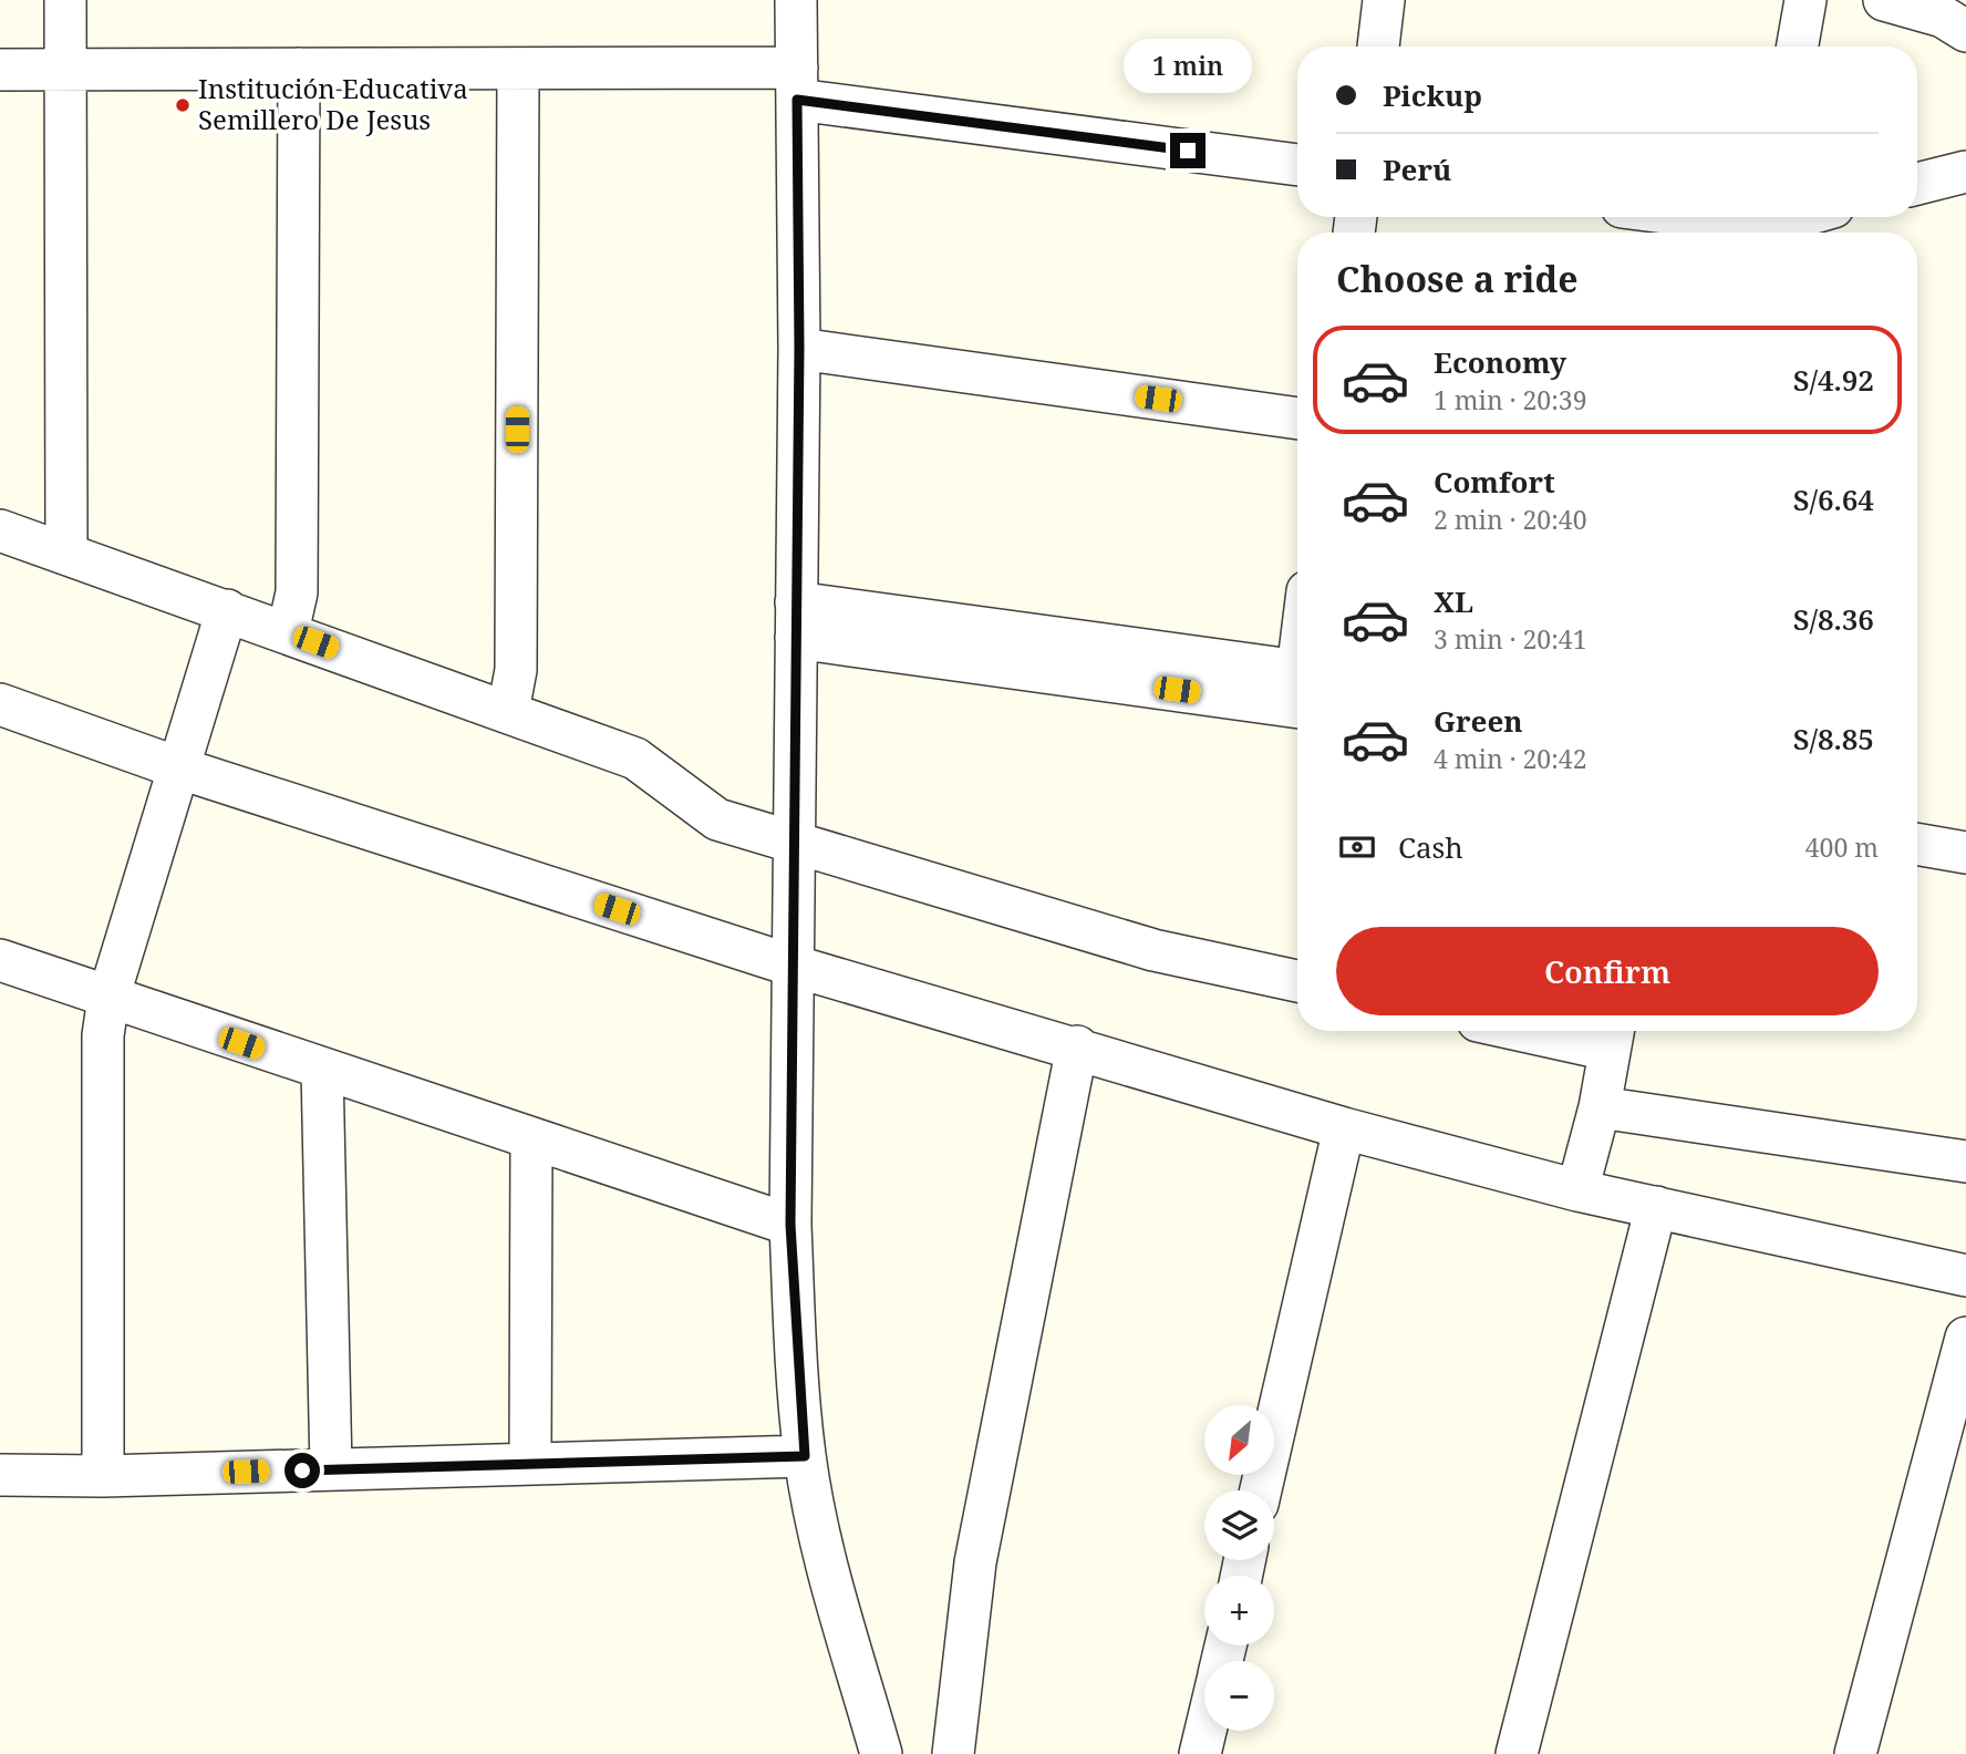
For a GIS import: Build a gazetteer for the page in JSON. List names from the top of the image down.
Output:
{
  "places": ["Institución Educativa Semillero De Jesus"],
  "north": "bottom left",
  "page": {
    "bubble": "1 min",
    "banner": ["Pickup", "Perú"],
    "heading": "Choose a ride",
    "list": [
      {
        "name": "Economy",
        "note": "1 min · 20:39",
        "value": "S/4.92"
      },
      {
        "name": "Comfort",
        "note": "2 min · 20:40",
        "value": "S/6.64"
      },
      {
        "name": "XL",
        "note": "3 min · 20:41",
        "value": "S/8.36"
      },
      {
        "name": "Green",
        "note": "4 min · 20:42",
        "value": "S/8.85"
      }
    ],
    "pay": ["Cash", "400 m"],
    "buttons": "Confirm",
    "map_buttons": ["+", "−"]
  }
}
